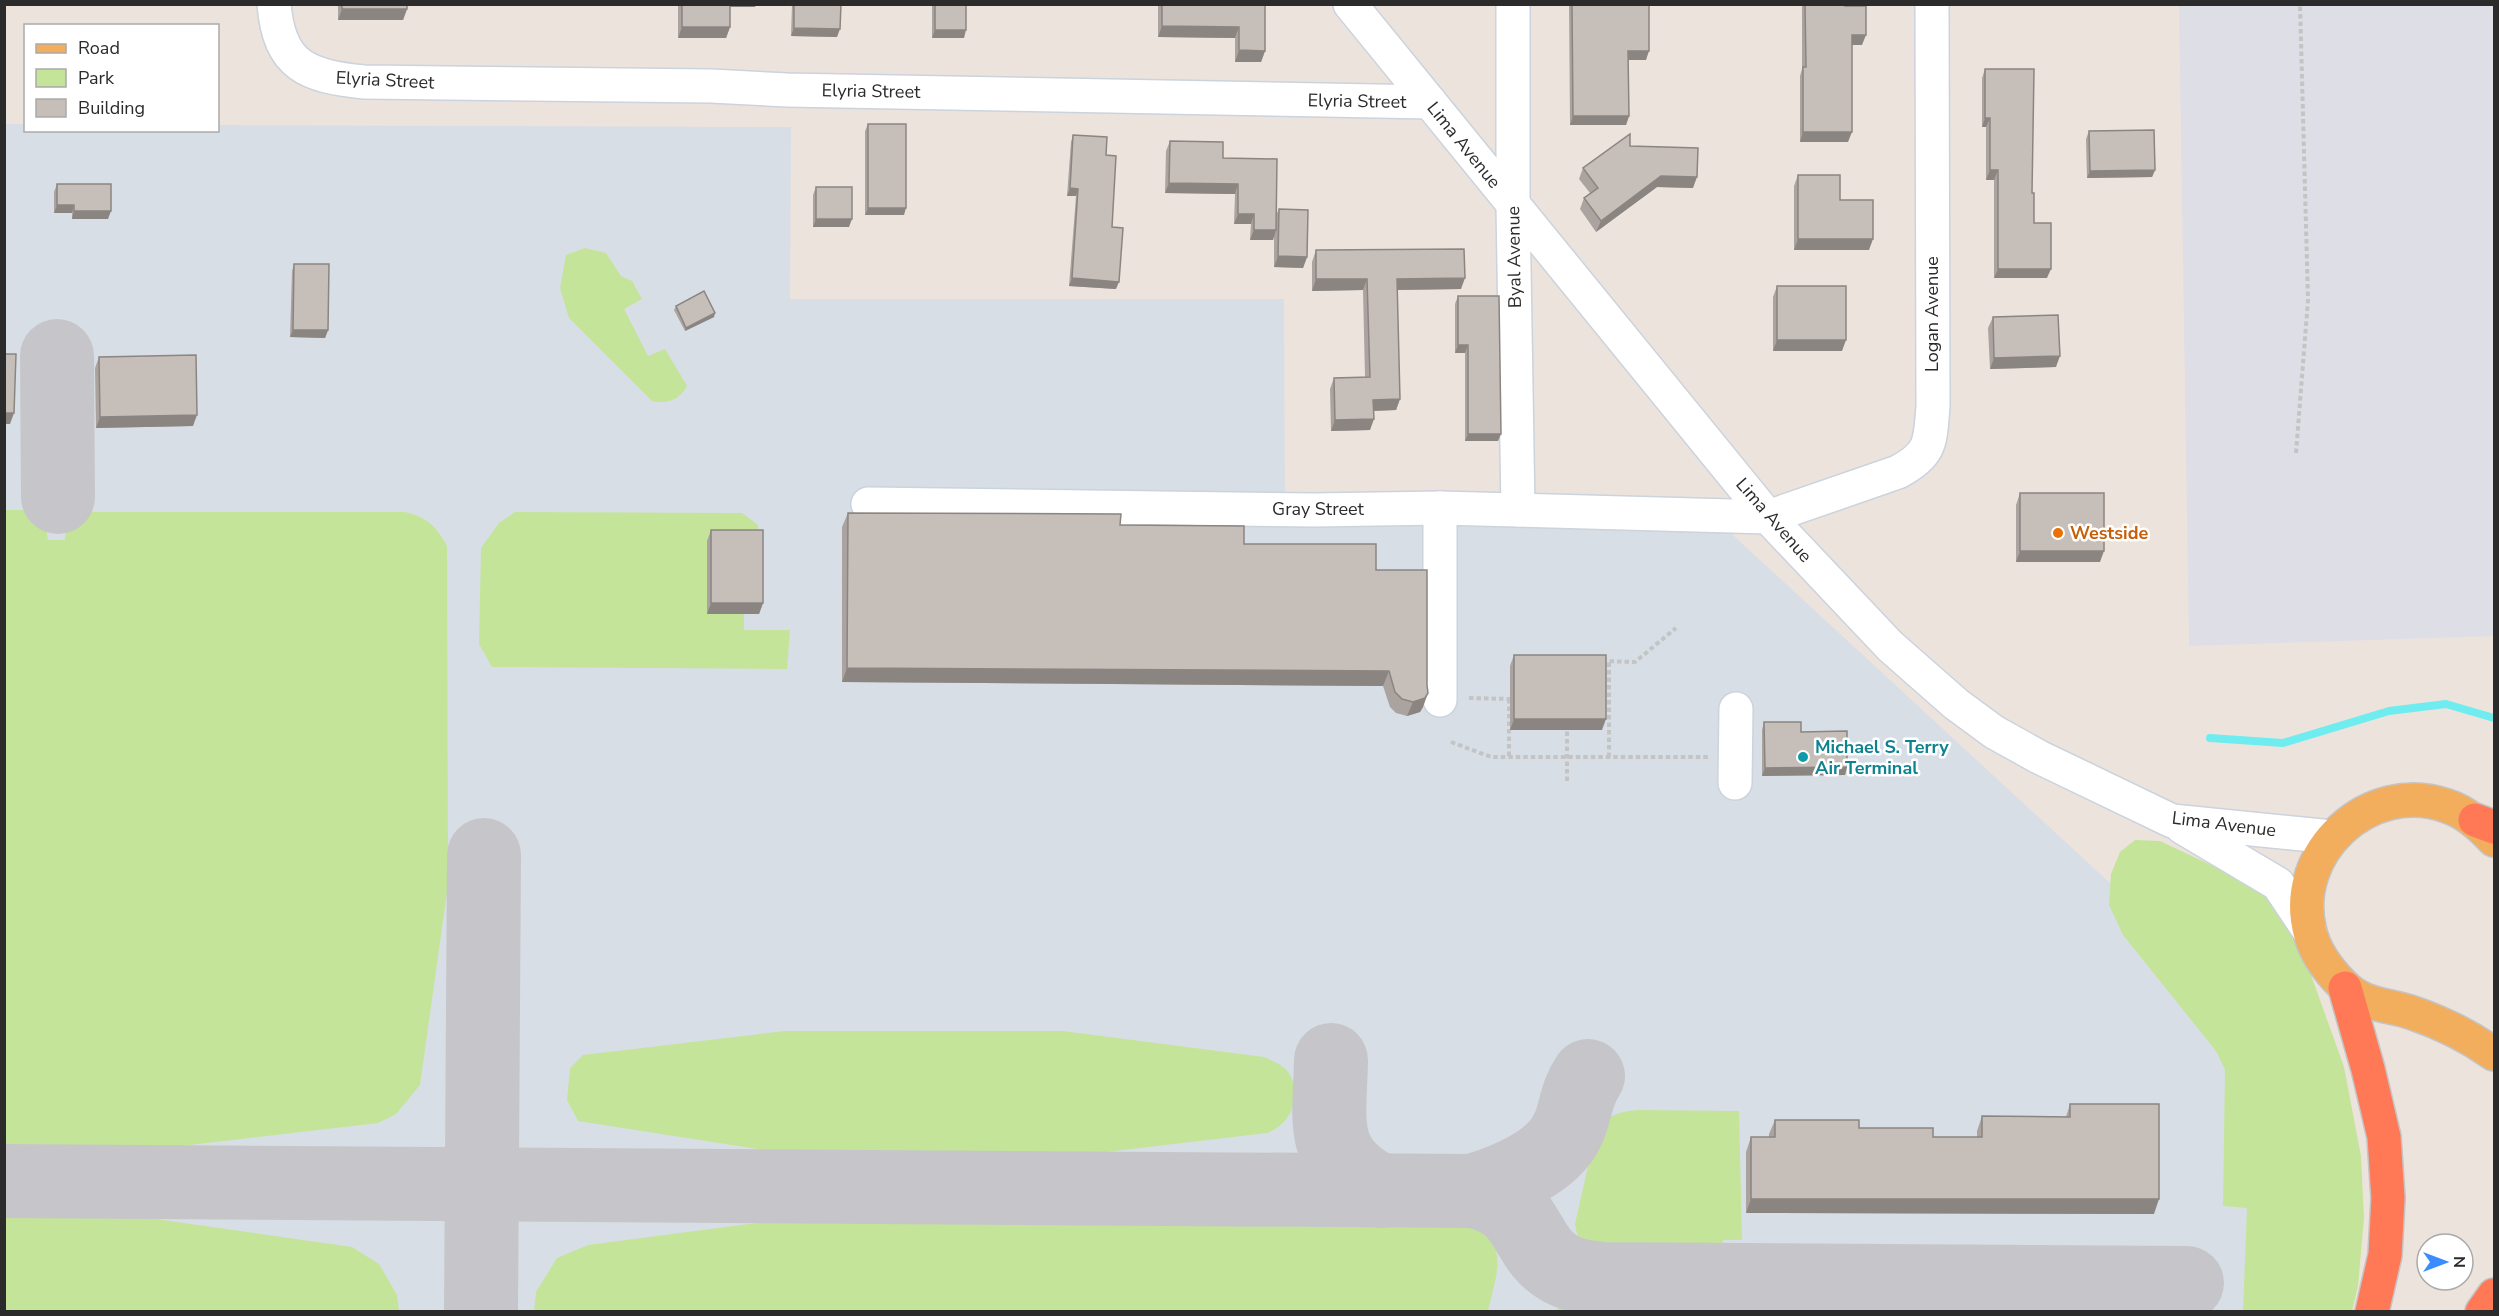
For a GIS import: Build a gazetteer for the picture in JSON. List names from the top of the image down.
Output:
{
  "streets": {
    "street": [
      "Elyria Street",
      "Lima Avenue",
      "Byal Avenue",
      "Logan Avenue",
      "Gray Street"
    ]
  },
  "crossings": [
    ["Elyria Street", "Lima Avenue"],
    ["Lima Avenue", "Byal Avenue"],
    ["Lima Avenue", "Logan Avenue"],
    ["Lima Avenue", "Gray Street"],
    ["Byal Avenue", "Gray Street"],
    ["Logan Avenue", "Gray Street"]
  ],
  "places": ["Westside", "Michael S. Terry Air Terminal"],
  "legend": ["Road", "Park", "Building"],
  "north": "right"
}
